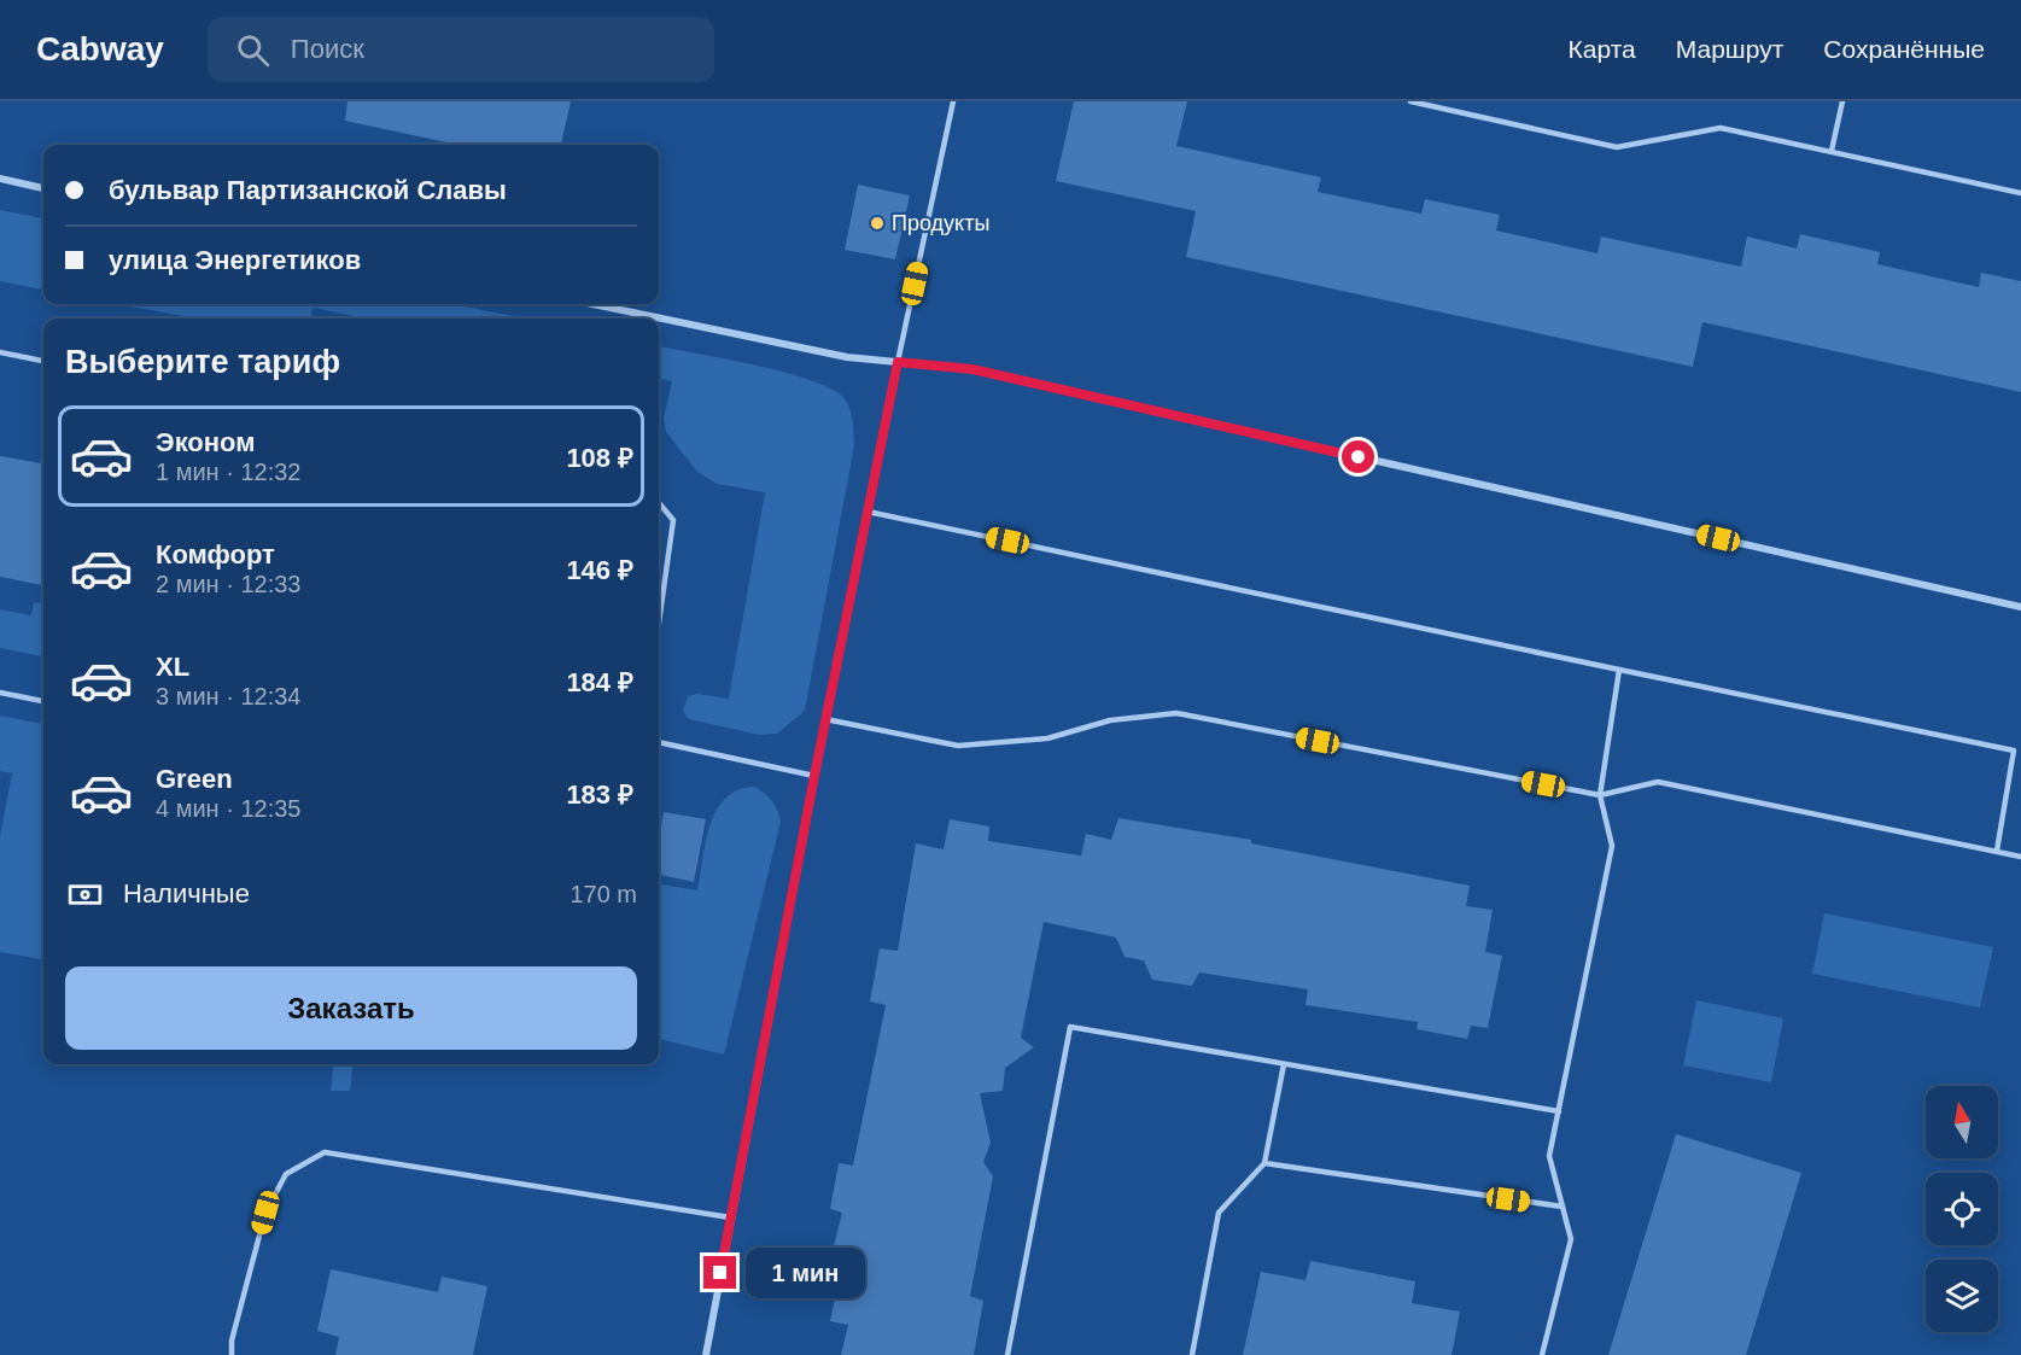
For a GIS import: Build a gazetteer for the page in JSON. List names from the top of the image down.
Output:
{
  "places": ["Продукты"],
  "north": "top",
  "page": {
    "header": "Cabway",
    "search": "Поиск",
    "nav": ["Карта", "Маршрут", "Сохранённые"],
    "banner": ["бульвар Партизанской Славы", "улица Энергетиков"],
    "heading": "Выберите тариф",
    "list": [
      {
        "name": "Эконом",
        "note": "1 мин · 12:32",
        "value": "108 ₽"
      },
      {
        "name": "Комфорт",
        "note": "2 мин · 12:33",
        "value": "146 ₽"
      },
      {
        "name": "XL",
        "note": "3 мин · 12:34",
        "value": "184 ₽"
      },
      {
        "name": "Green",
        "note": "4 мин · 12:35",
        "value": "183 ₽"
      }
    ],
    "pay": ["Наличные", "170 m"],
    "buttons": "Заказать",
    "bubble": "1 мин"
  }
}
